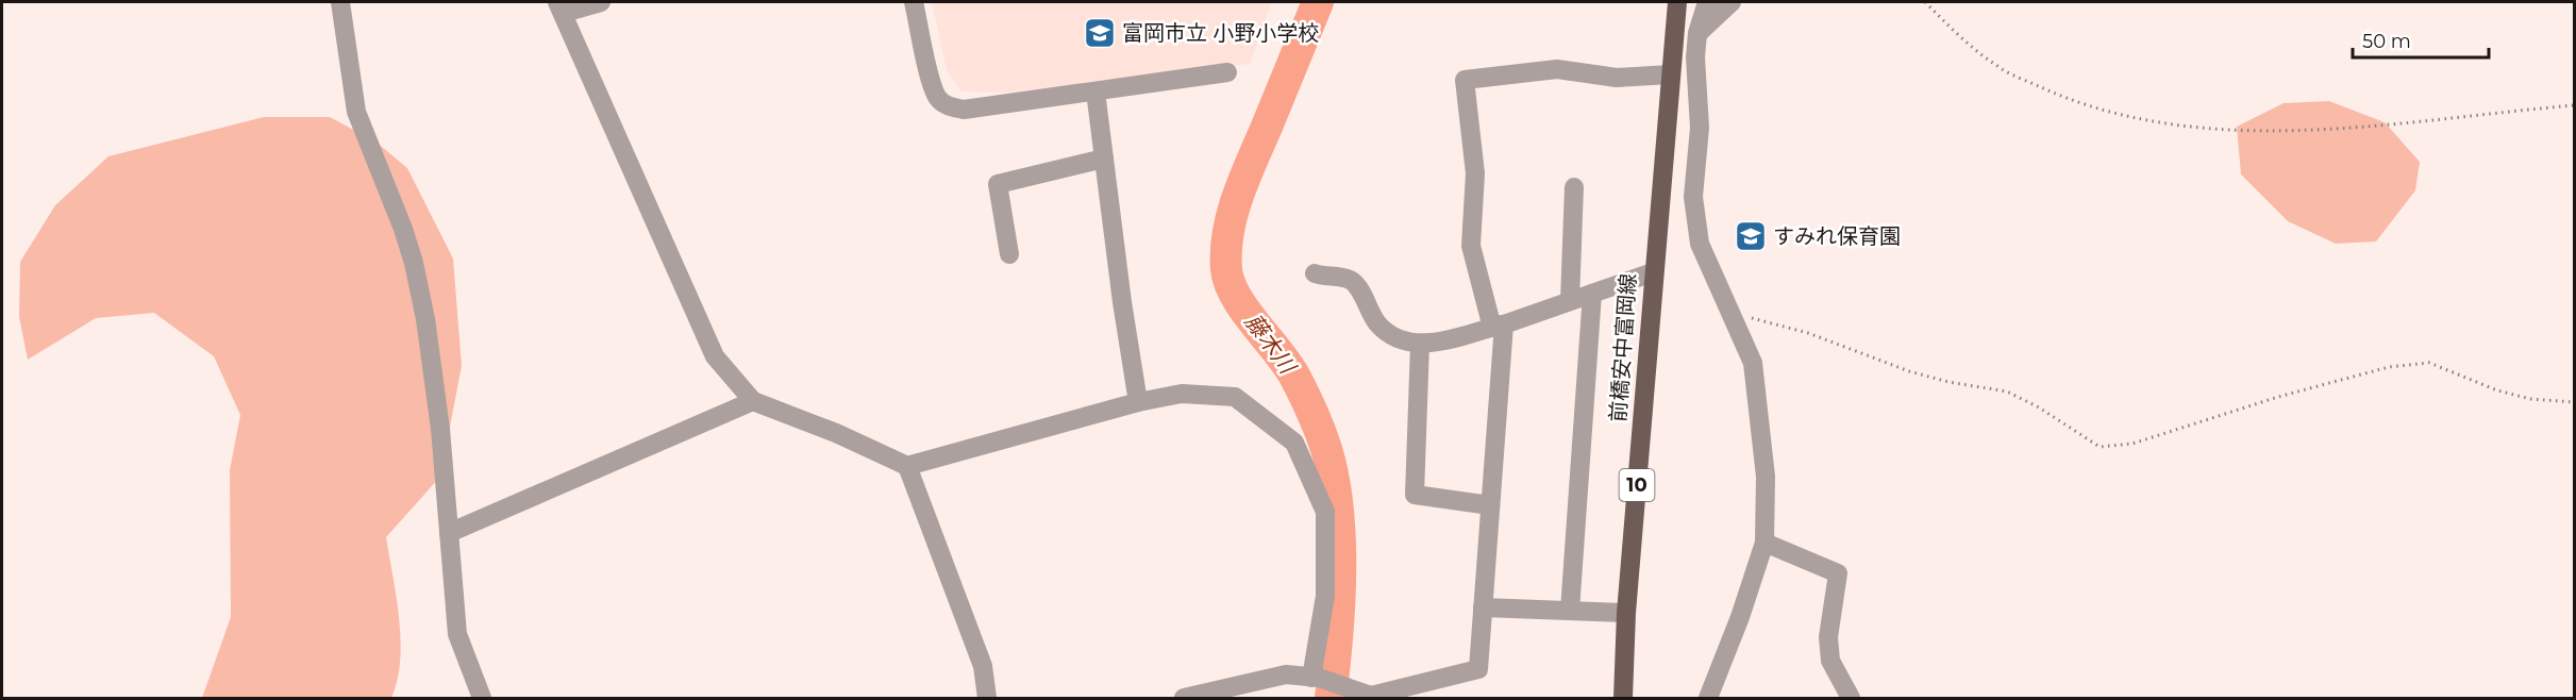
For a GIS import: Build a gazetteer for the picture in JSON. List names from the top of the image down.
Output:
{
  "streets": {
    "main road": ["前橋安中富岡線", "10"]
  },
  "water": ["藤木川"],
  "places": {
    "school or university": ["富岡市立 小野小学校", "すみれ保育園"]
  },
  "scale_bar": "50 m"
}
